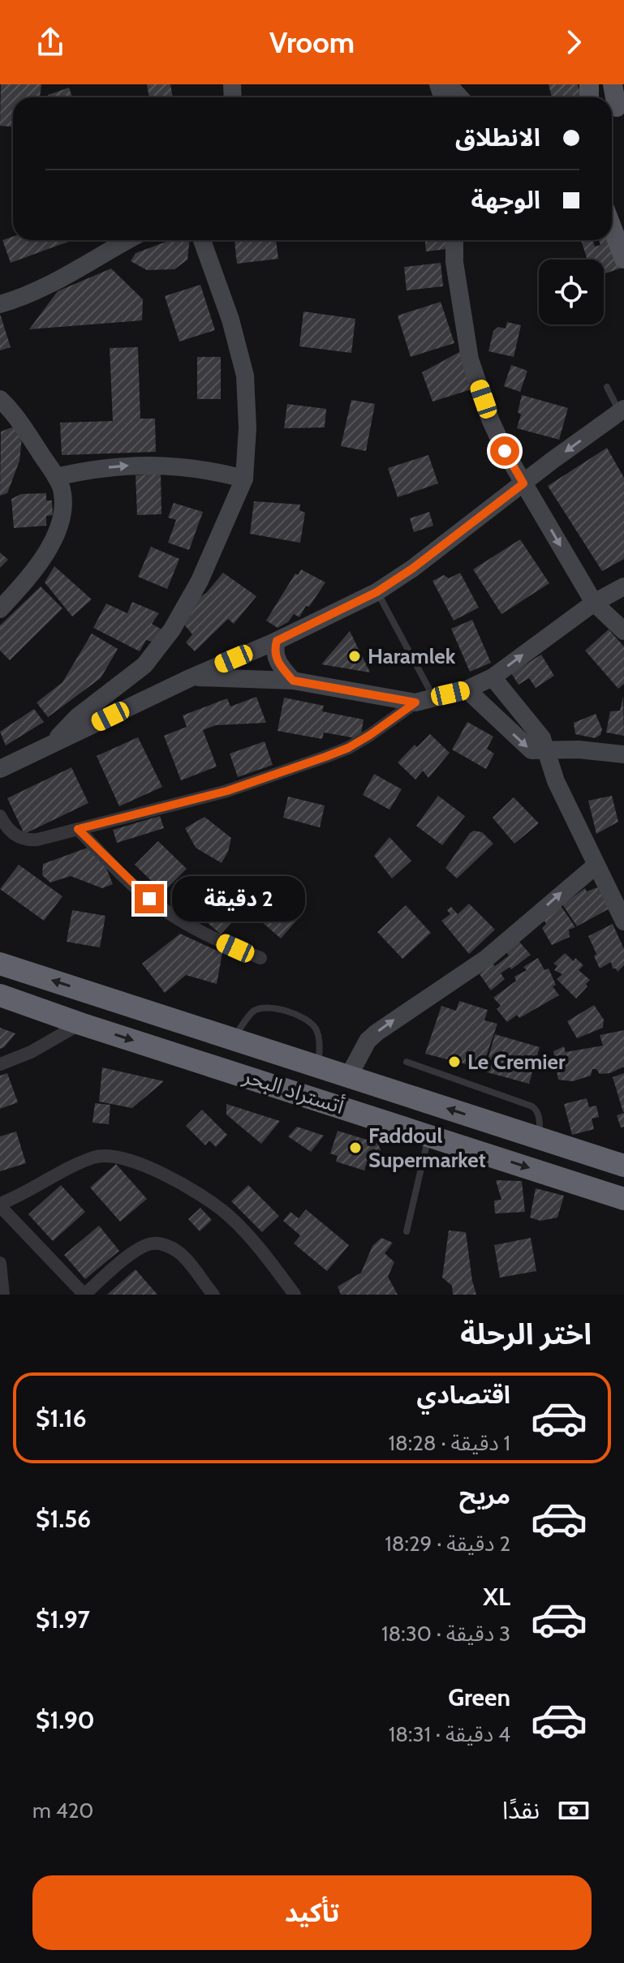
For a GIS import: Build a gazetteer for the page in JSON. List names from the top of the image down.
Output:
{
  "streets": {
    "highway": ["أتستراد البحر"]
  },
  "places": ["Haramlek", "Le Cremier", "Faddoul Supermarket"],
  "page": {
    "header": "Vroom",
    "banner": ["الانطلاق", "الوجهة"],
    "bubble": "2 دقيقة",
    "heading": "اختر الرحلة",
    "list": [
      {
        "name": "اقتصادي",
        "note": "1 دقيقة · 18:28",
        "value": "$1.16"
      },
      {
        "name": "مريح",
        "note": "2 دقيقة · 18:29",
        "value": "$1.56"
      },
      {
        "name": "XL",
        "note": "3 دقيقة · 18:30",
        "value": "$1.97"
      },
      {
        "name": "Green",
        "note": "4 دقيقة · 18:31",
        "value": "$1.90"
      }
    ],
    "pay": ["نقدًا", "420 m"],
    "buttons": "تأكيد"
  }
}
